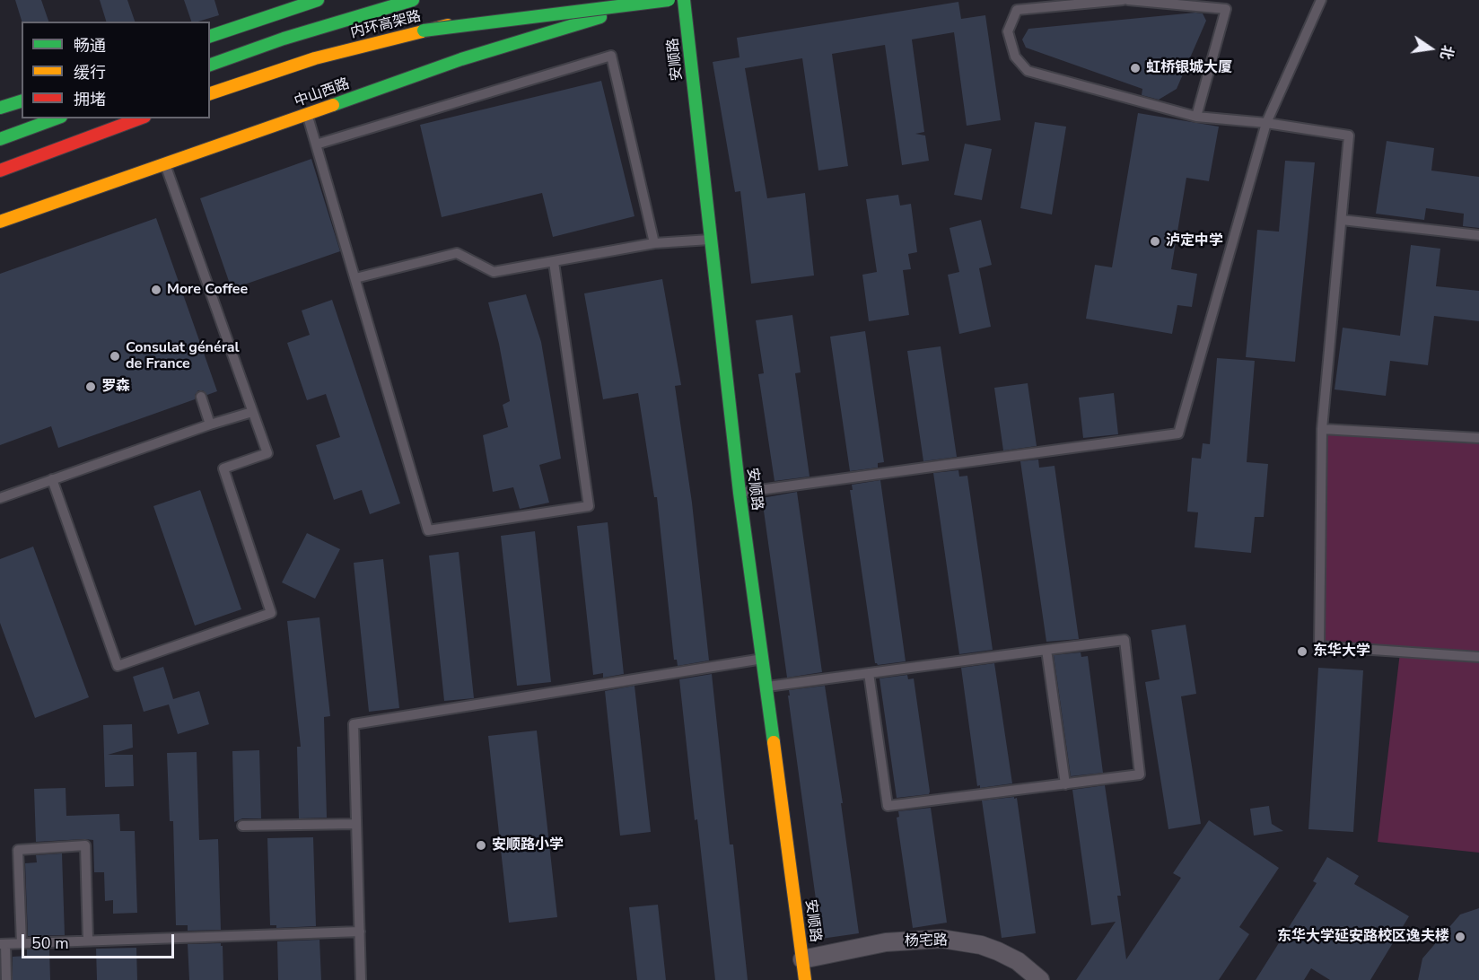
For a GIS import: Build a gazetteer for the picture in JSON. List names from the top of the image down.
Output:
{
  "streets": {
    "main road": ["内环高架路", "安顺路", "中山西路"],
    "street": ["杨宅路"]
  },
  "crossings": [
    ["安顺路", "杨宅路"]
  ],
  "places": [
    "虹桥银城大厦",
    "泸定中学",
    "More Coffee",
    "Consulat général de France",
    "罗森",
    "东华大学",
    "安顺路小学",
    "东华大学延安路校区逸夫楼"
  ],
  "legend": ["畅通", "缓行", "拥堵"],
  "scale_bar": "50 m",
  "north": "right"
}
